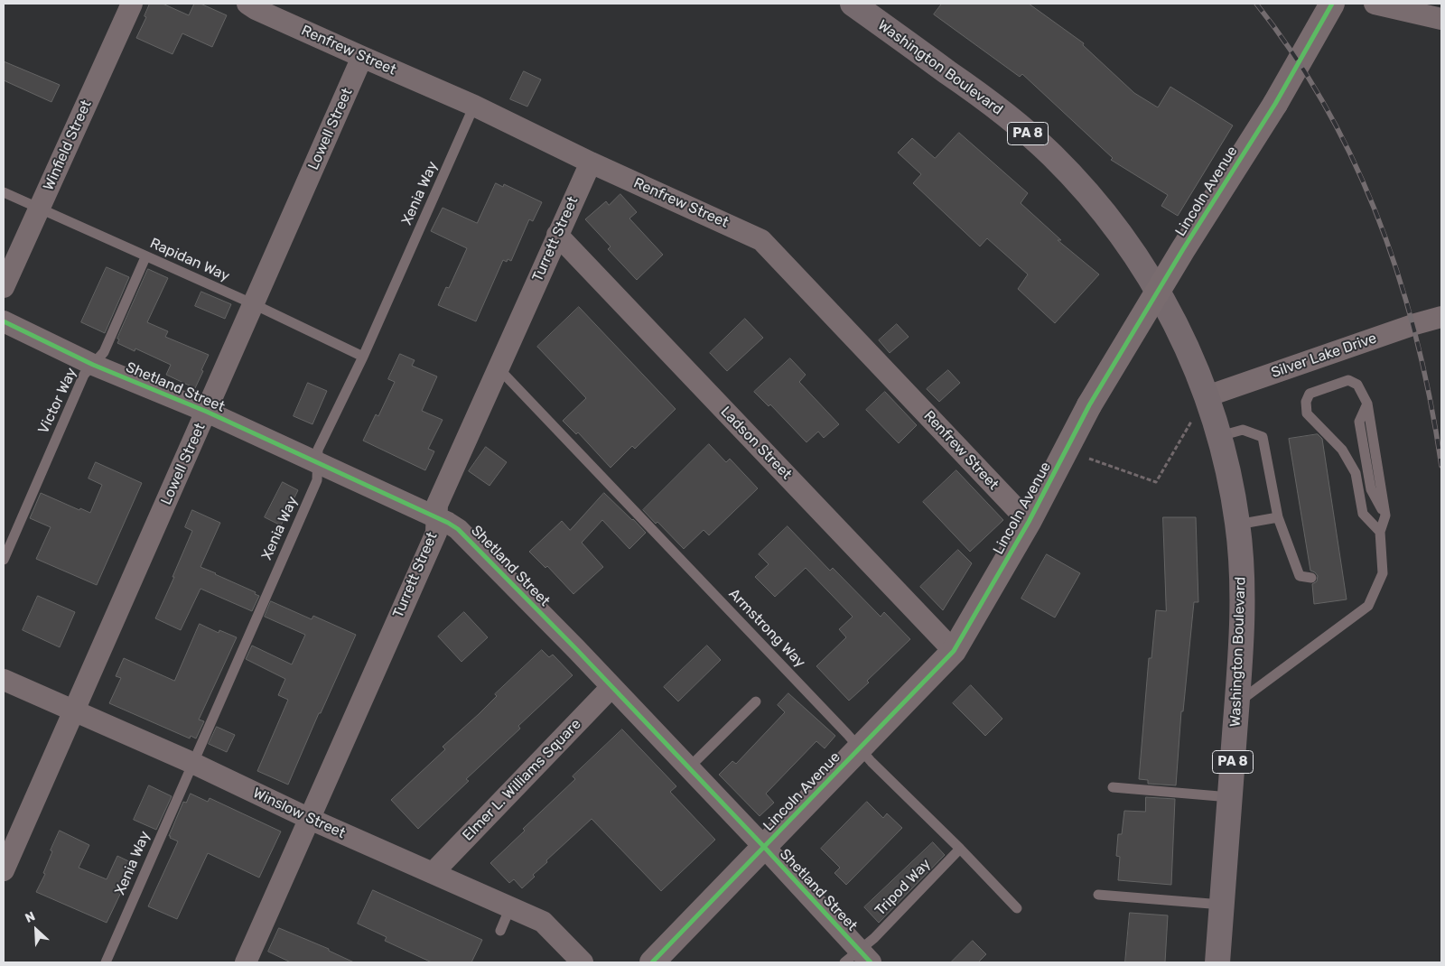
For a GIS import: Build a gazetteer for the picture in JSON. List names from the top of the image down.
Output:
{
  "streets": {
    "highway": ["Washington Boulevard", "PA 8"],
    "street": [
      "Renfrew Street",
      "Lowell Street",
      "Winfield Street",
      "Lincoln Avenue",
      "Turrett Street",
      "Silver Lake Drive",
      "Shetland Street",
      "Ladson Street",
      "Elmer L. Williams Square",
      "Winslow Street"
    ],
    "lane": [
      "Xenia Way",
      "Rapidan Way",
      "Victor Way",
      "Armstrong Way",
      "Tripod Way"
    ]
  },
  "crossings": [
    ["Renfrew Street", "Lowell Street"],
    ["Renfrew Street", "Lincoln Avenue"],
    ["Renfrew Street", "Xenia Way"],
    ["Renfrew Street", "Turrett Street"],
    ["Washington Boulevard", "Silver Lake Drive"],
    ["Lowell Street", "Rapidan Way"],
    ["Lowell Street", "Shetland Street"],
    ["Lowell Street", "Winslow Street"],
    ["Winfield Street", "Rapidan Way"],
    ["Lincoln Avenue", "Shetland Street"],
    ["Lincoln Avenue", "Ladson Street"],
    ["Lincoln Avenue", "Armstrong Way"],
    ["Xenia Way", "Rapidan Way"],
    ["Xenia Way", "Shetland Street"],
    ["Xenia Way", "Winslow Street"],
    ["Turrett Street", "Shetland Street"],
    ["Turrett Street", "Ladson Street"],
    ["Turrett Street", "Armstrong Way"],
    ["Turrett Street", "Winslow Street"],
    ["Rapidan Way", "Victor Way"],
    ["Shetland Street", "Victor Way"],
    ["Shetland Street", "Elmer L. Williams Square"],
    ["Shetland Street", "Tripod Way"],
    ["Armstrong Way", "Tripod Way"],
    ["Elmer L. Williams Square", "Winslow Street"]
  ],
  "north": "top left"
}
